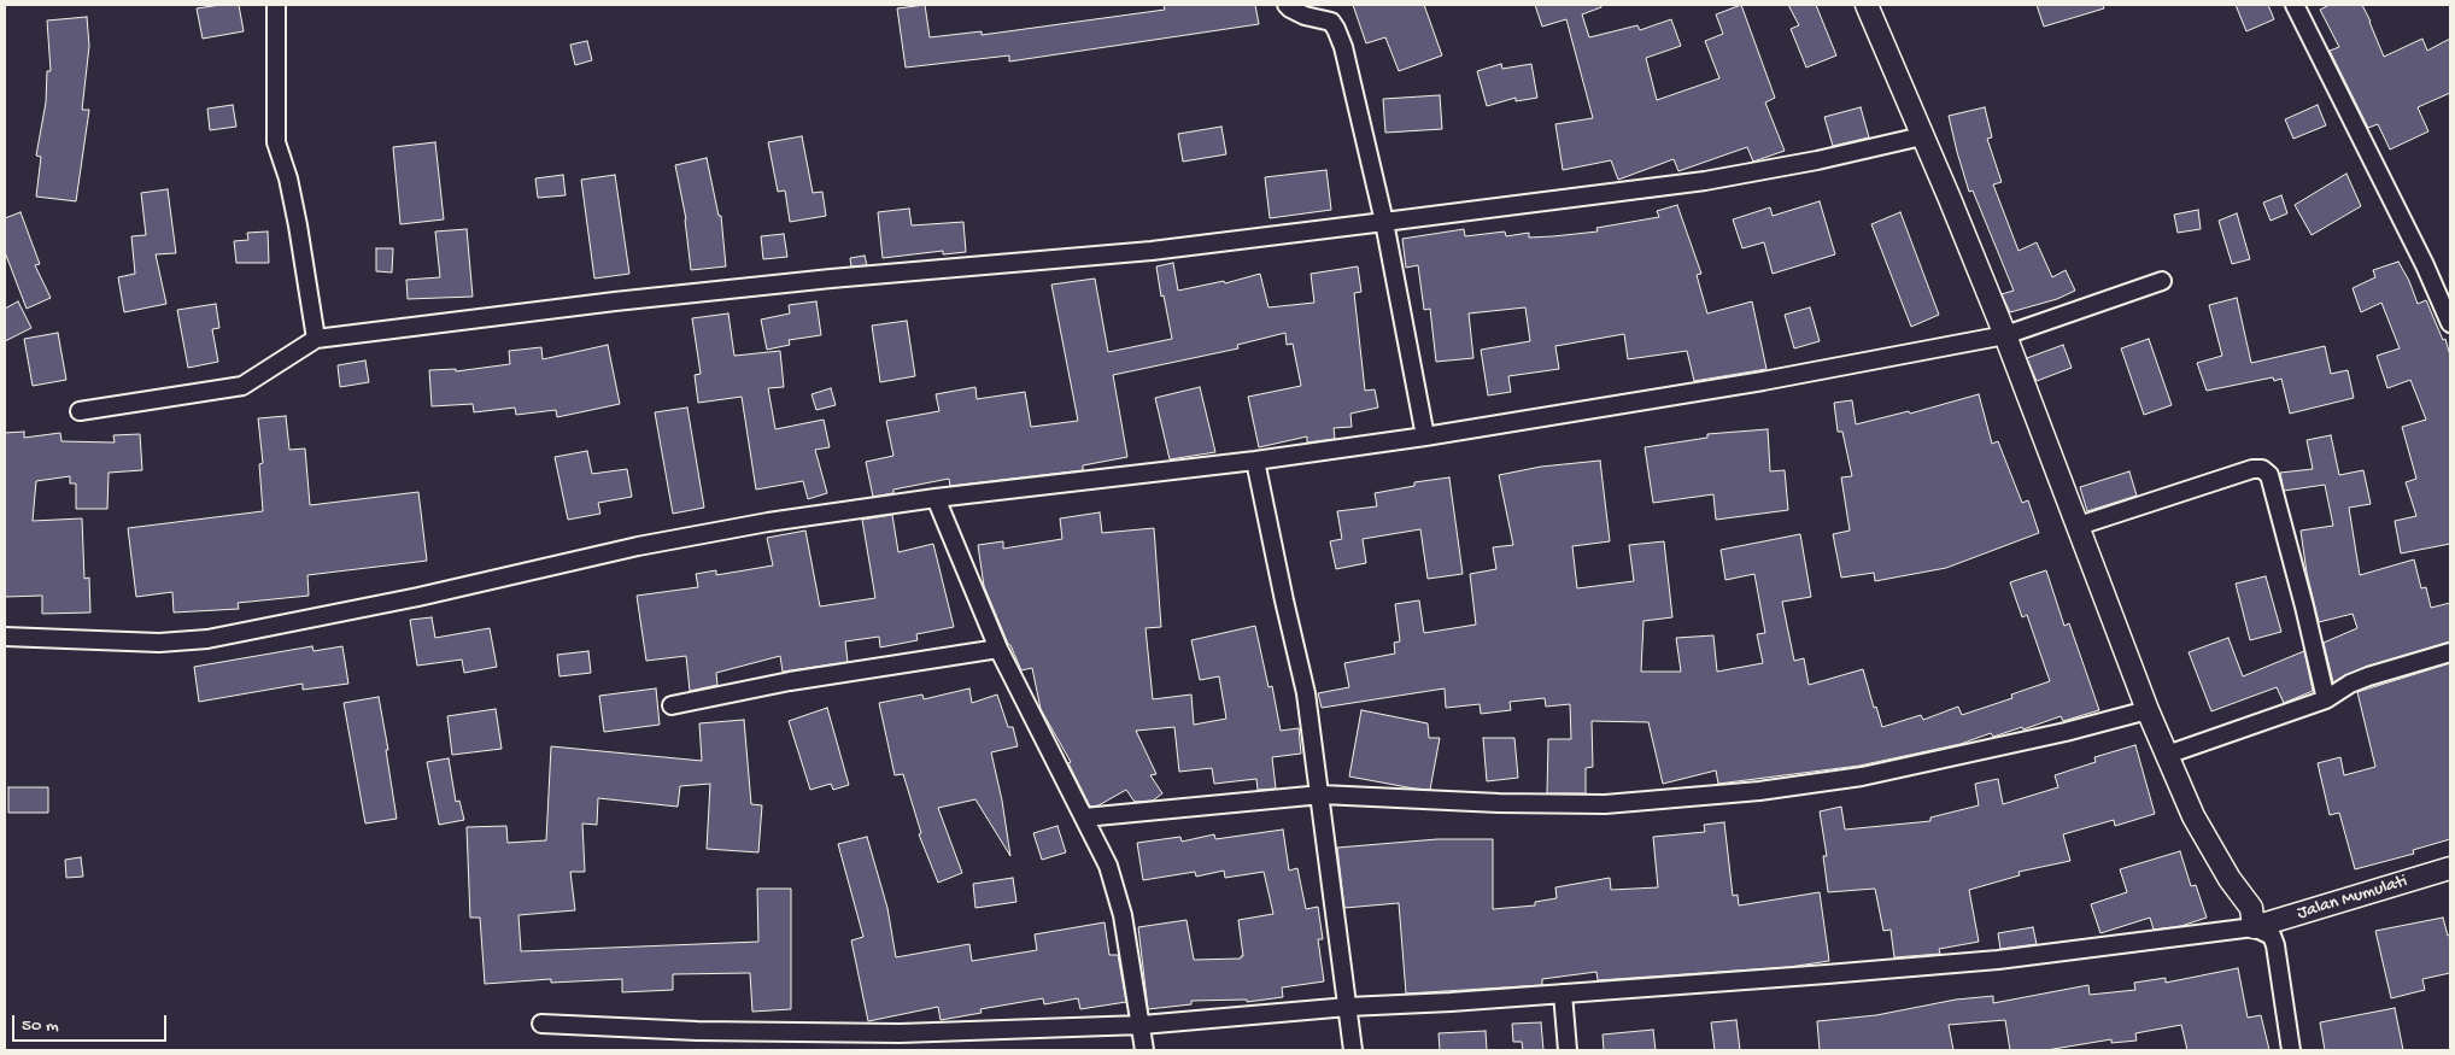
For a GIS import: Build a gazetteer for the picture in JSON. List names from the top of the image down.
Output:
{
  "streets": {
    "street": ["Jalan Mumulati"]
  },
  "scale_bar": "50 m"
}
